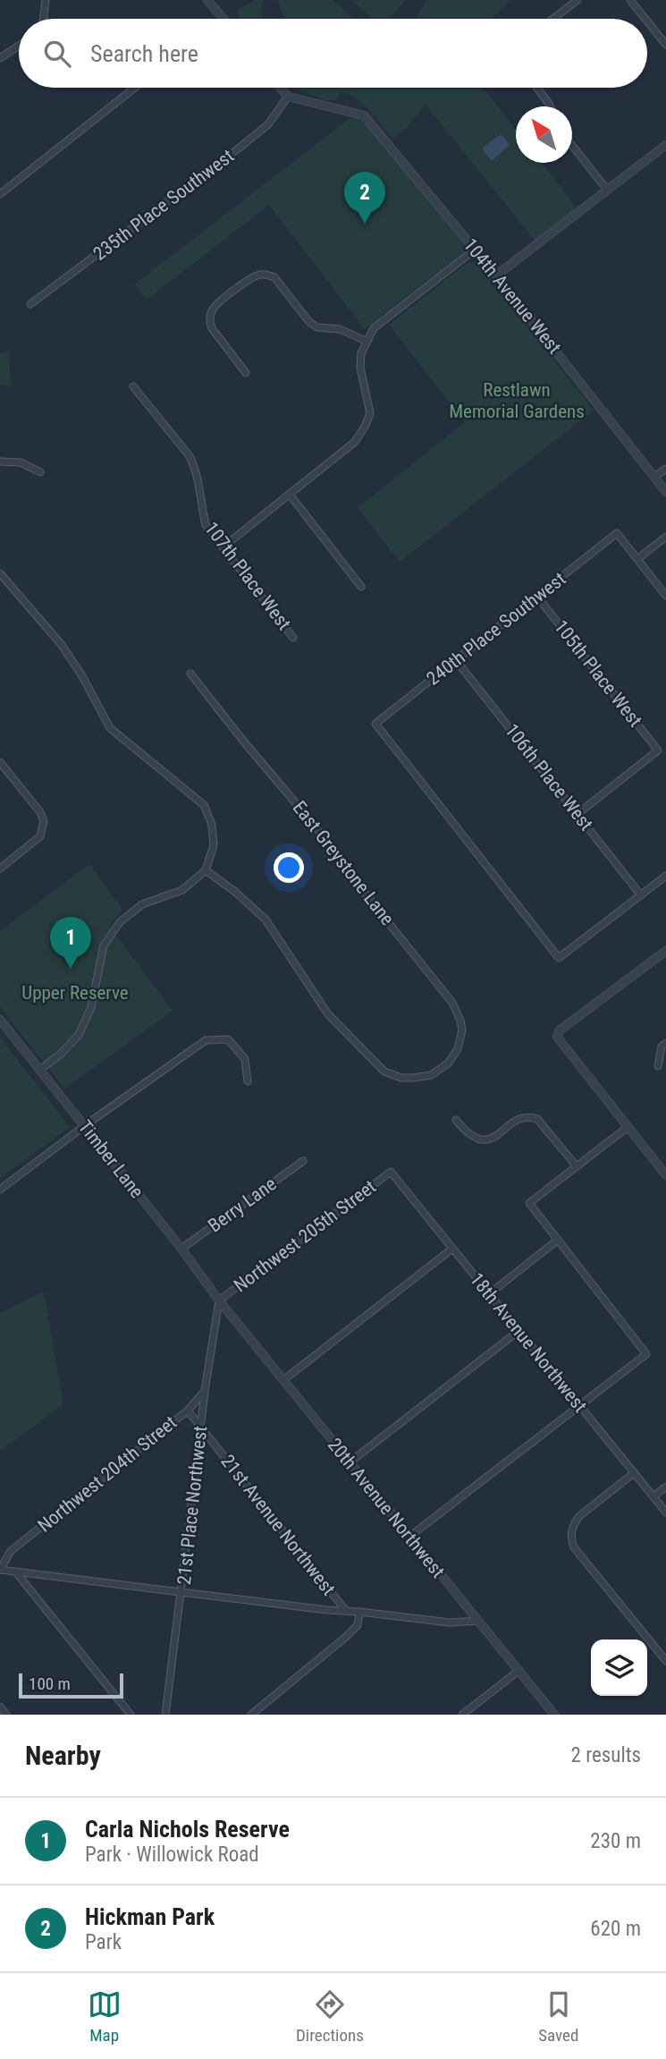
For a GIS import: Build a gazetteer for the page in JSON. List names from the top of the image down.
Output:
{
  "streets": {
    "street": [
      "235th Place Southwest",
      "104th Avenue West",
      "107th Place West",
      "240th Place Southwest",
      "105th Place West",
      "106th Place West",
      "East Greystone Lane",
      "Timber Lane",
      "Berry Lane",
      "Northwest 205th Street",
      "18th Avenue Northwest",
      "Northwest 204th Street",
      "21st Place Northwest",
      "20th Avenue Northwest",
      "21st Avenue Northwest"
    ]
  },
  "crossings": [
    ["235th Place Southwest", "104th Avenue West"],
    ["240th Place Southwest", "105th Place West"],
    ["240th Place Southwest", "106th Place West"],
    ["105th Place West", "106th Place West"],
    ["Timber Lane", "Berry Lane"],
    ["Timber Lane", "Northwest 205th Street"],
    ["Timber Lane", "20th Avenue Northwest"],
    ["Northwest 205th Street", "18th Avenue Northwest"],
    ["Northwest 205th Street", "20th Avenue Northwest"],
    ["Northwest 204th Street", "21st Place Northwest"],
    ["Northwest 204th Street", "21st Avenue Northwest"],
    ["21st Place Northwest", "20th Avenue Northwest"],
    ["21st Place Northwest", "21st Avenue Northwest"]
  ],
  "parks": ["Restlawn Memorial Gardens", "Upper Reserve"],
  "scale_bar": "100 m",
  "north": "top left",
  "page": {
    "search": "Search here",
    "pins": ["2", "1"],
    "scale": "100 m",
    "heading": ["Nearby", "2 results"],
    "list": [
      {
        "mark": "1",
        "name": "Carla Nichols Reserve",
        "note": "Park · Willowick Road",
        "value": "230 m"
      },
      {
        "mark": "2",
        "name": "Hickman Park",
        "note": "Park",
        "value": "620 m"
      }
    ],
    "nav": ["Map", "Directions", "Saved"]
  }
}
